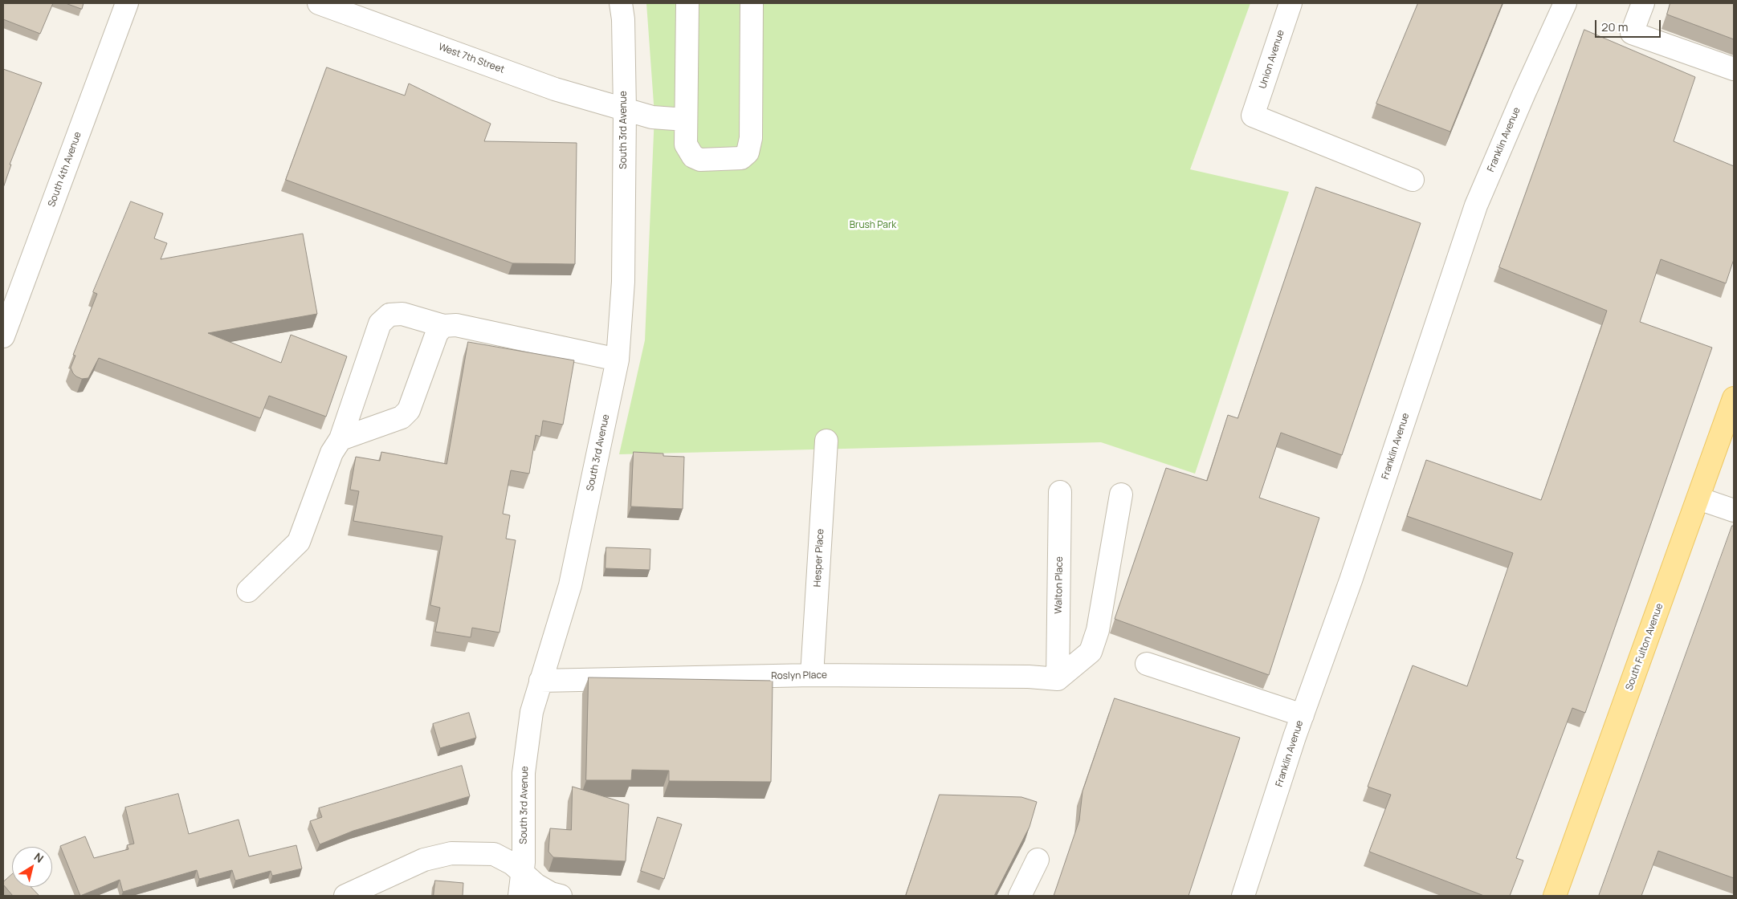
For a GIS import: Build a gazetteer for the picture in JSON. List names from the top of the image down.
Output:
{
  "streets": {
    "main road": ["South Fulton Avenue"],
    "street": [
      "West 7th Street",
      "Union Avenue",
      "South 3rd Avenue",
      "Franklin Avenue",
      "South 4th Avenue",
      "Hesper Place",
      "Walton Place",
      "Roslyn Place"
    ]
  },
  "crossings": [
    ["West 7th Street", "South 3rd Avenue"],
    ["South 3rd Avenue", "Roslyn Place"],
    ["Hesper Place", "Roslyn Place"],
    ["Walton Place", "Roslyn Place"]
  ],
  "parks": ["Brush Park"],
  "scale_bar": "20 m",
  "north": "top right"
}
